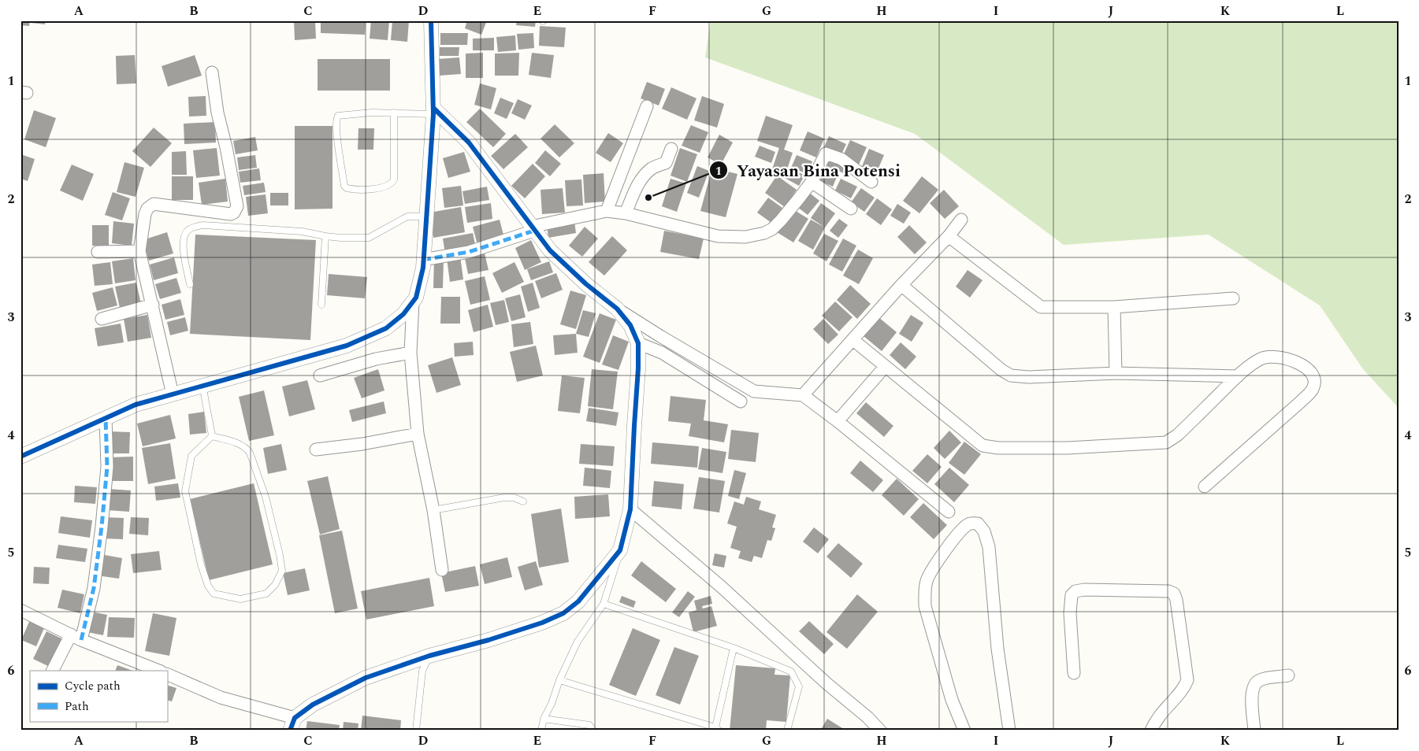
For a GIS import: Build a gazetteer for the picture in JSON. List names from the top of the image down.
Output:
{
  "places": ["Yayasan Bina Potensi"],
  "legend": ["Cycle path", "Path"],
  "grid": {
    "columns": [
      "A",
      "B",
      "C",
      "D",
      "E",
      "F",
      "G",
      "H",
      "I",
      "J",
      "K",
      "L"
    ],
    "rows": [
      "1",
      "2",
      "3",
      "4",
      "5",
      "6"
    ]
  }
}
